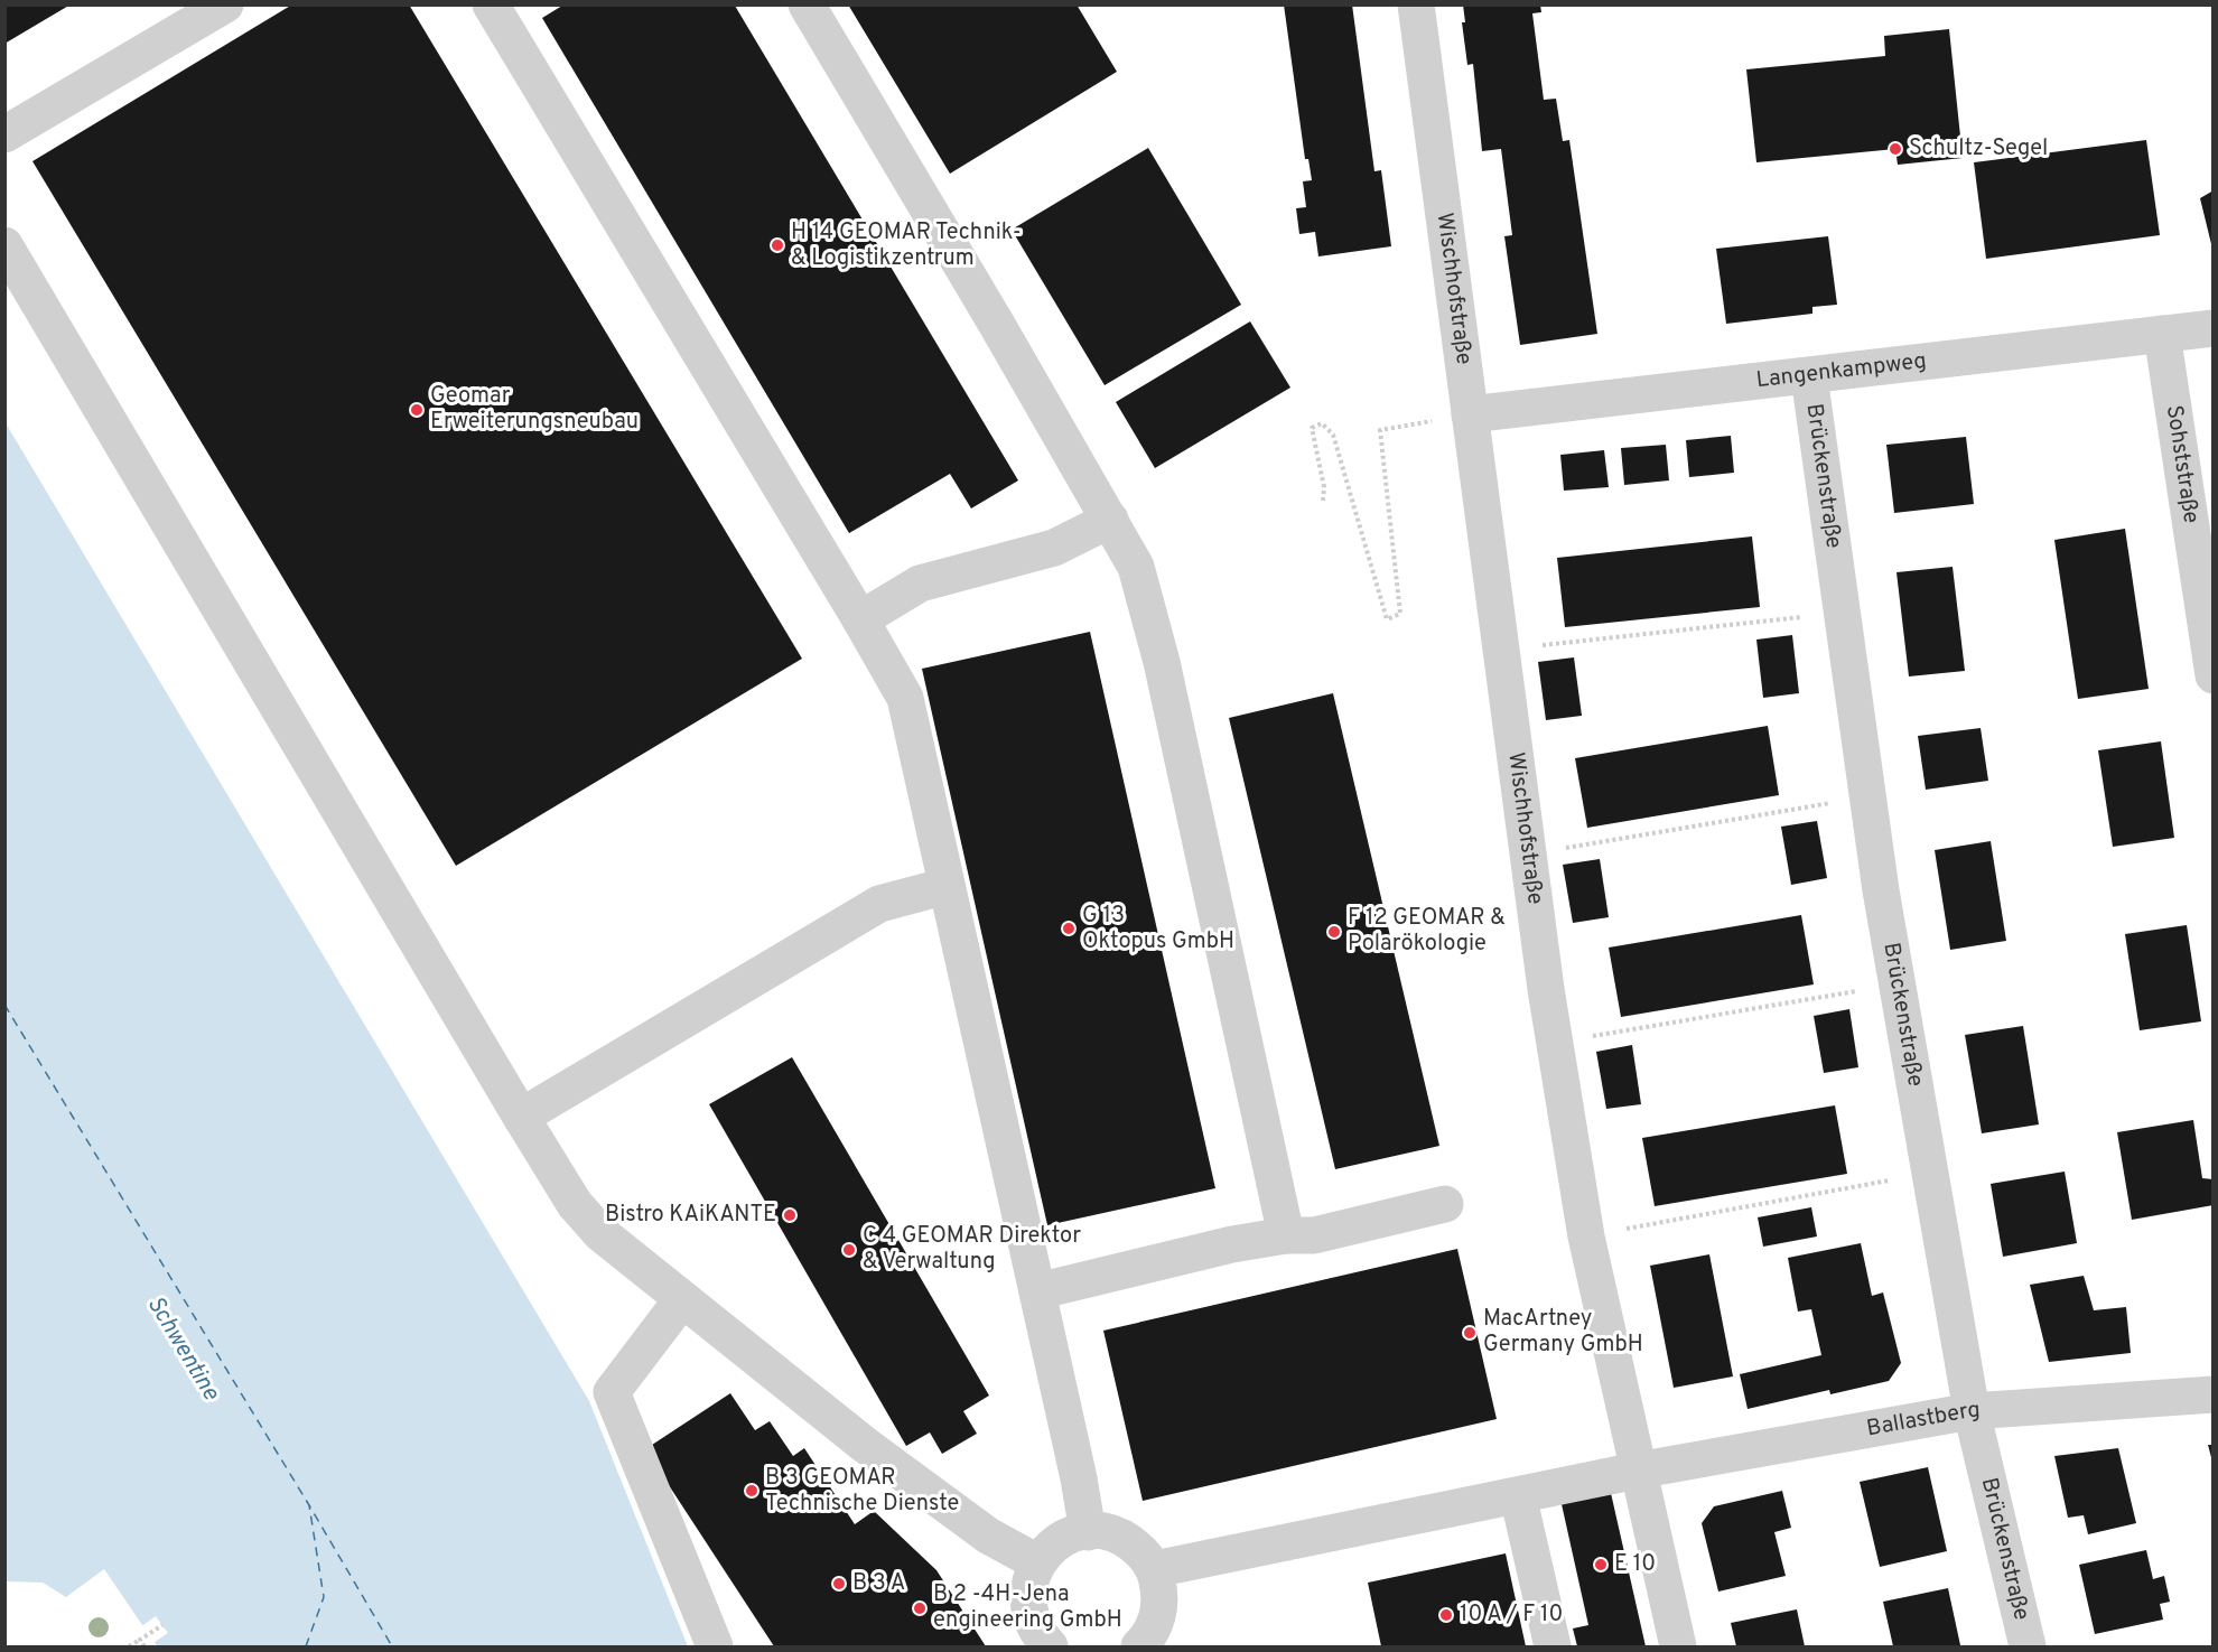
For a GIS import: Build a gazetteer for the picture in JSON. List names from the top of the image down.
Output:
{
  "streets": {
    "street": [
      "Wischhofstraße",
      "Langenkampweg",
      "Sohststraße",
      "Brückenstraße",
      "Ballastberg"
    ]
  },
  "crossings": [
    ["Wischhofstraße", "Langenkampweg"],
    ["Wischhofstraße", "Ballastberg"],
    ["Langenkampweg", "Sohststraße"],
    ["Langenkampweg", "Brückenstraße"],
    ["Brückenstraße", "Ballastberg"]
  ],
  "water": ["Schwentine"],
  "places": [
    "Schultz-Segel",
    "H 14 GEOMAR Technik- & Logistikzentrum",
    "Geomar Erweiterungsneubau",
    "G 13 Oktopus GmbH",
    "F 12 GEOMAR & Polarökologie",
    "Bistro KAiKANTE",
    "C 4 GEOMAR Direktor & Verwaltung",
    "MacArtney Germany GmbH",
    "B 3 GEOMAR Technische Dienste",
    "E 10",
    "B 3 A",
    "B 2 -4H-Jena engineering GmbH",
    "10 A / F 10"
  ]
}
